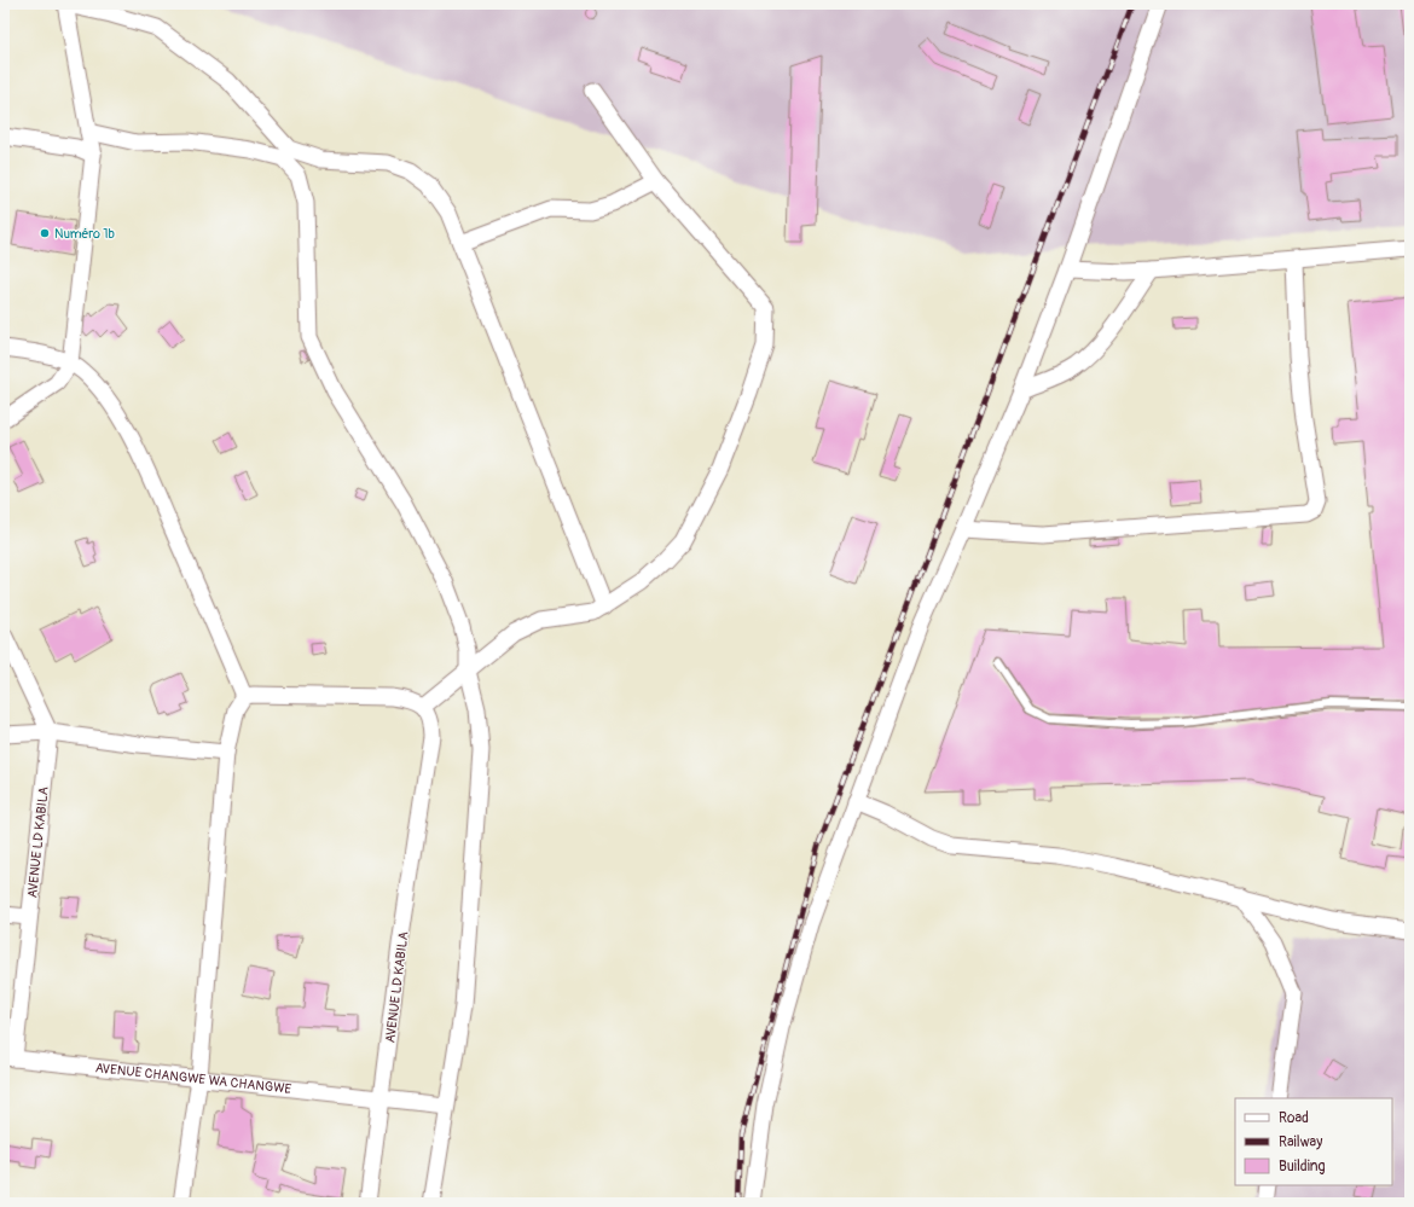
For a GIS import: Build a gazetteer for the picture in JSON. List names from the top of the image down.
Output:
{
  "streets": {
    "street": ["AVENUE LD KABILA", "AVENUE CHANGWE WA CHANGWE"]
  },
  "crossings": [
    ["AVENUE LD KABILA", "AVENUE CHANGWE WA CHANGWE"]
  ],
  "places": ["Numéro 1b"],
  "legend": ["Road", "Railway", "Building"]
}
